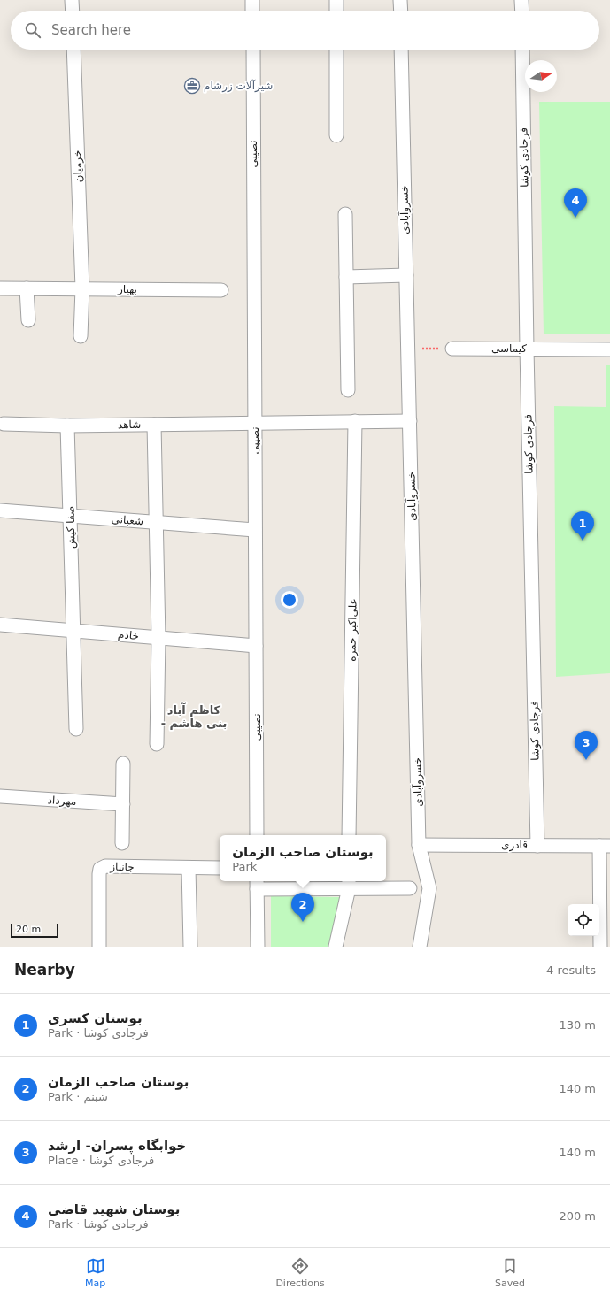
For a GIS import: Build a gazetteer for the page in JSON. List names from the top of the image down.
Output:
{
  "streets": {
    "street": [
      "نصیبی",
      "فرجادی کوشا",
      "خرمیان",
      "خسروآبادی",
      "بهیار",
      "کیماسی",
      "شاهد",
      "شعبانی",
      "صفا کیش",
      "علی‌اکبر حمزه",
      "خادم",
      "مهرداد",
      "قادری",
      "جانباز"
    ]
  },
  "crossings": [
    ["نصیبی", "شاهد"],
    ["نصیبی", "شعبانی"],
    ["نصیبی", "خادم"],
    ["فرجادی کوشا", "کیماسی"],
    ["فرجادی کوشا", "قادری"],
    ["خرمیان", "بهیار"],
    ["خسروآبادی", "شاهد"],
    ["خسروآبادی", "قادری"],
    ["شاهد", "صفا کیش"],
    ["شاهد", "علی‌اکبر حمزه"],
    ["شعبانی", "صفا کیش"],
    ["صفا کیش", "خادم"]
  ],
  "districts": ["کاظم آباد - بنی هاشم"],
  "places": {
    "office": ["شیرآلات زرشام"]
  },
  "scale_bar": "20 m",
  "north": "right",
  "page": {
    "search": "Search here",
    "pins": [
      "4",
      "1",
      "3",
      "2"
    ],
    "popup": ["بوستان صاحب الزمان", "Park"],
    "scale": "20 m",
    "heading": ["Nearby", "4 results"],
    "list": [
      {
        "mark": "1",
        "name": "بوستان کسری",
        "note": "Park · فرجادی کوشا",
        "value": "130 m"
      },
      {
        "mark": "2",
        "name": "بوستان صاحب الزمان",
        "note": "Park · شبنم",
        "value": "140 m"
      },
      {
        "mark": "3",
        "name": "خوابگاه پسران- ارشد",
        "note": "Place · فرجادی کوشا",
        "value": "140 m"
      },
      {
        "mark": "4",
        "name": "بوستان شهید قاضی",
        "note": "Park · فرجادی کوشا",
        "value": "200 m"
      }
    ],
    "nav": ["Map", "Directions", "Saved"]
  }
}
